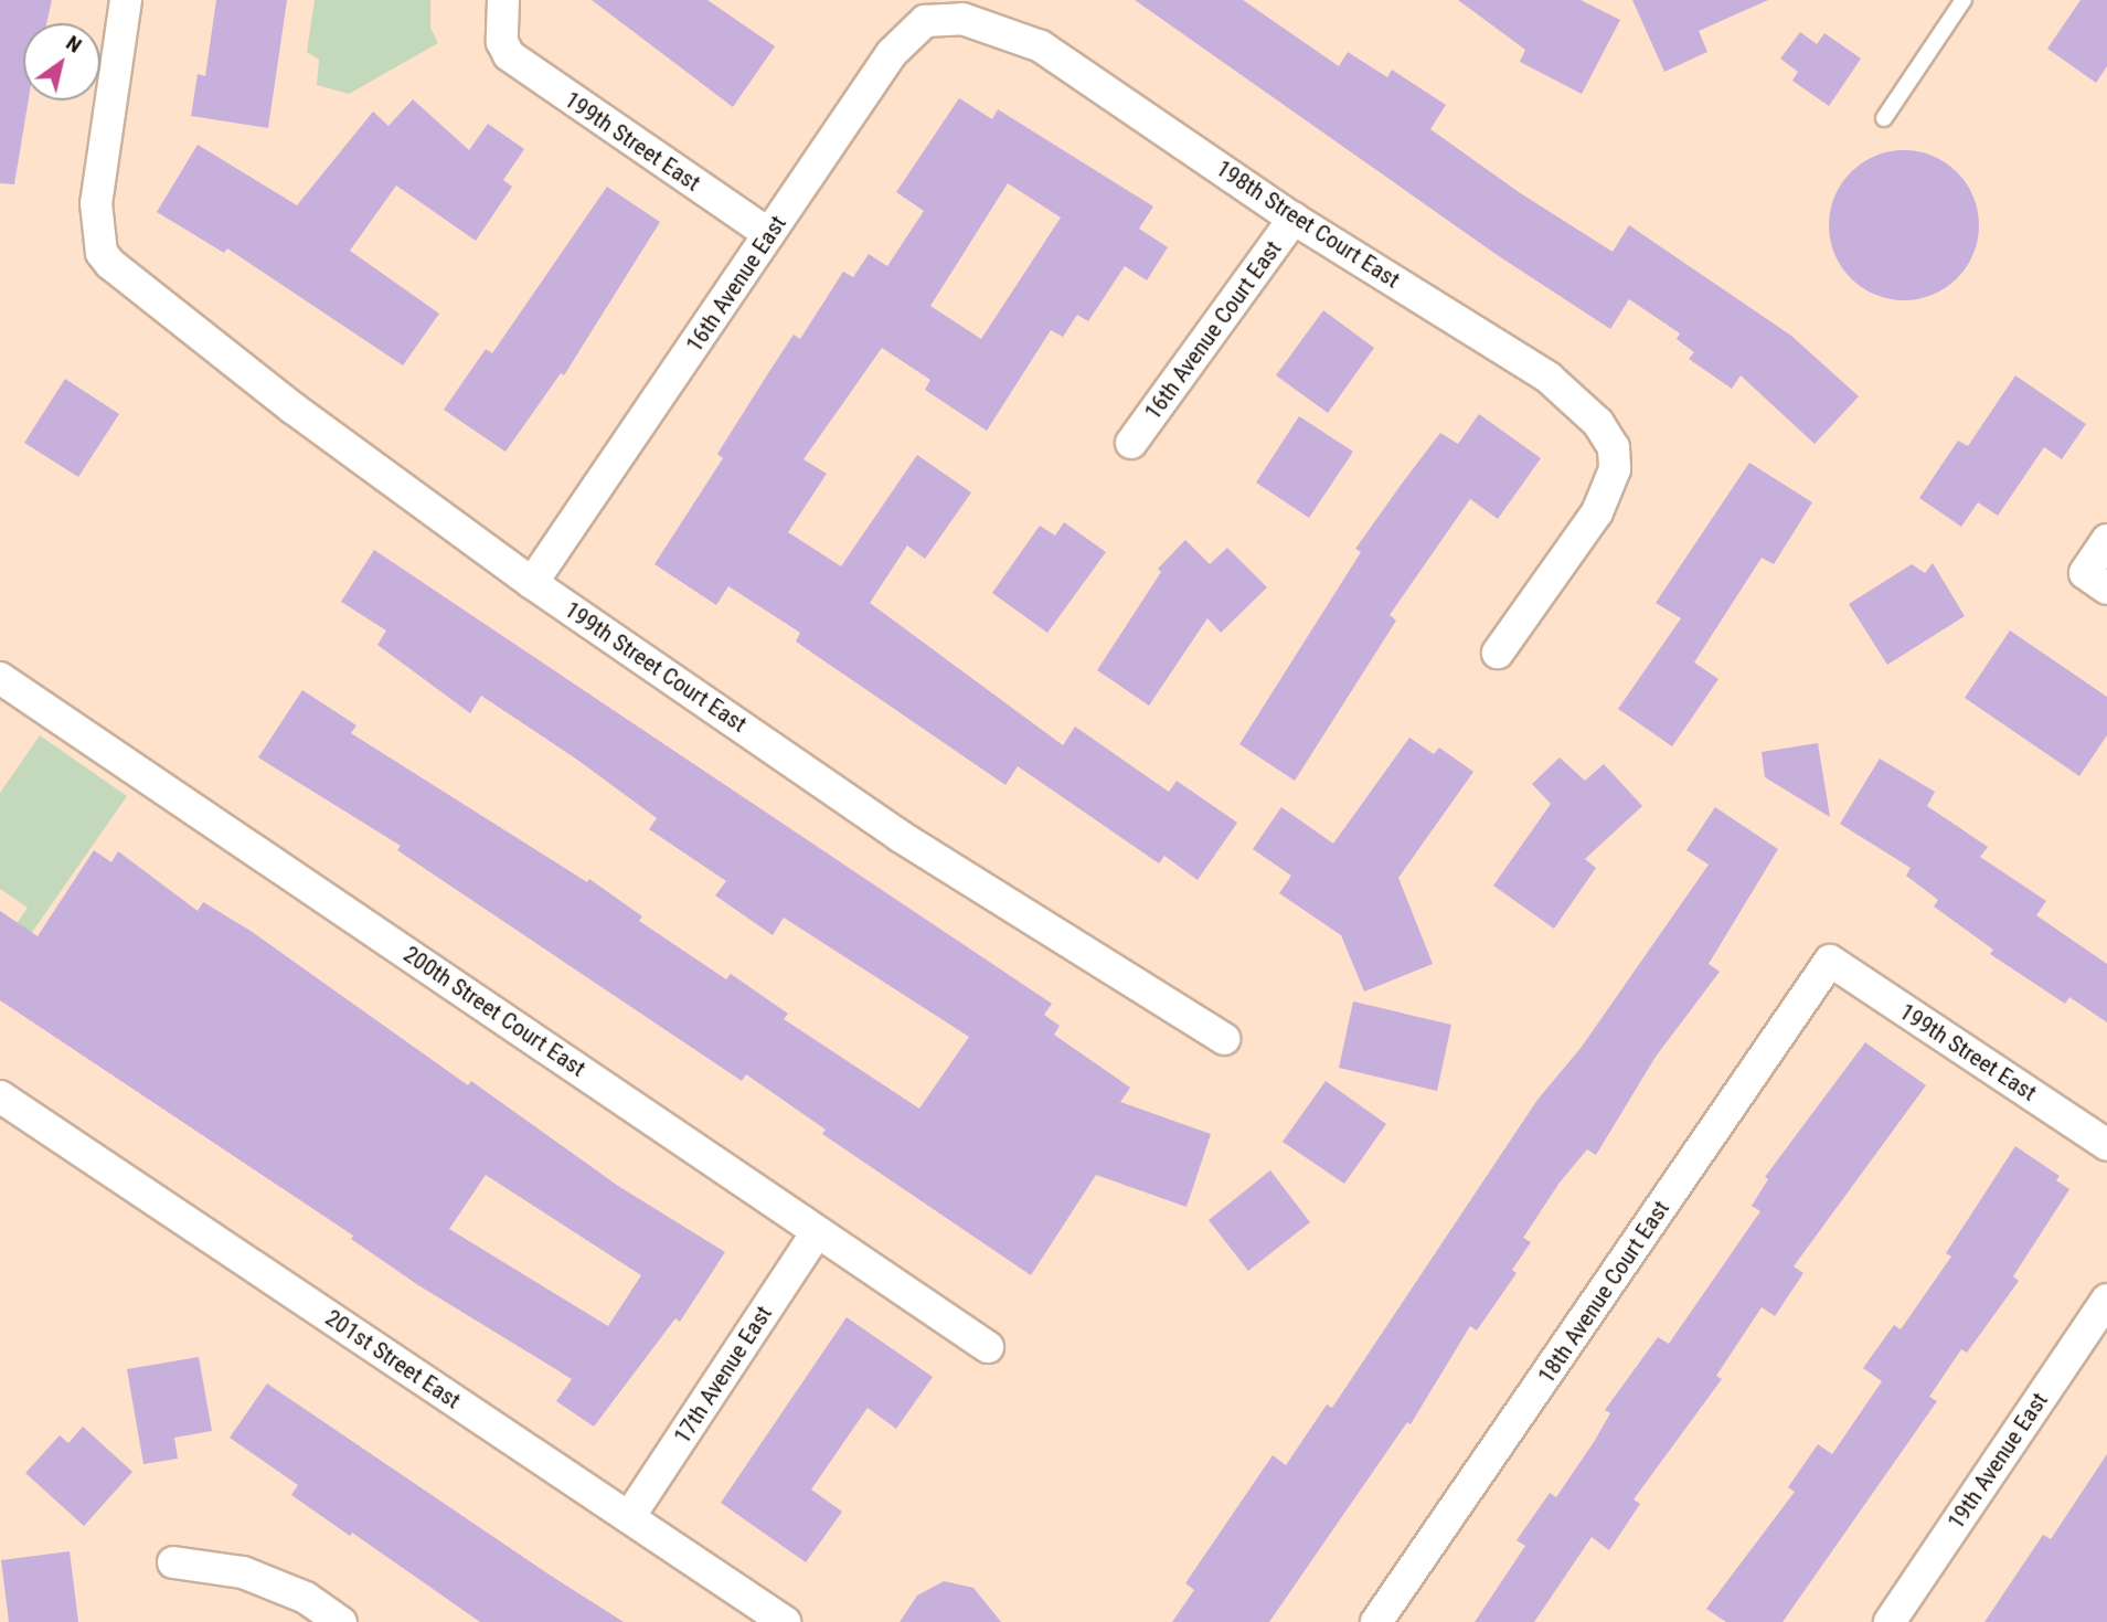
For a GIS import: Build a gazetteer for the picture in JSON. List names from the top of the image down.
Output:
{
  "streets": {
    "street": [
      "199th Street East",
      "198th Street Court East",
      "16th Avenue East",
      "16th Avenue Court East",
      "199th Street Court East",
      "200th Street Court East",
      "18th Avenue Court East",
      "201st Street East",
      "17th Avenue East",
      "19th Avenue East"
    ]
  },
  "crossings": [
    ["199th Street East", "16th Avenue East"],
    ["199th Street East", "18th Avenue Court East"],
    ["198th Street Court East", "16th Avenue East"],
    ["198th Street Court East", "16th Avenue Court East"],
    ["16th Avenue East", "199th Street Court East"],
    ["200th Street Court East", "17th Avenue East"],
    ["201st Street East", "17th Avenue East"]
  ],
  "north": "top right"
}
